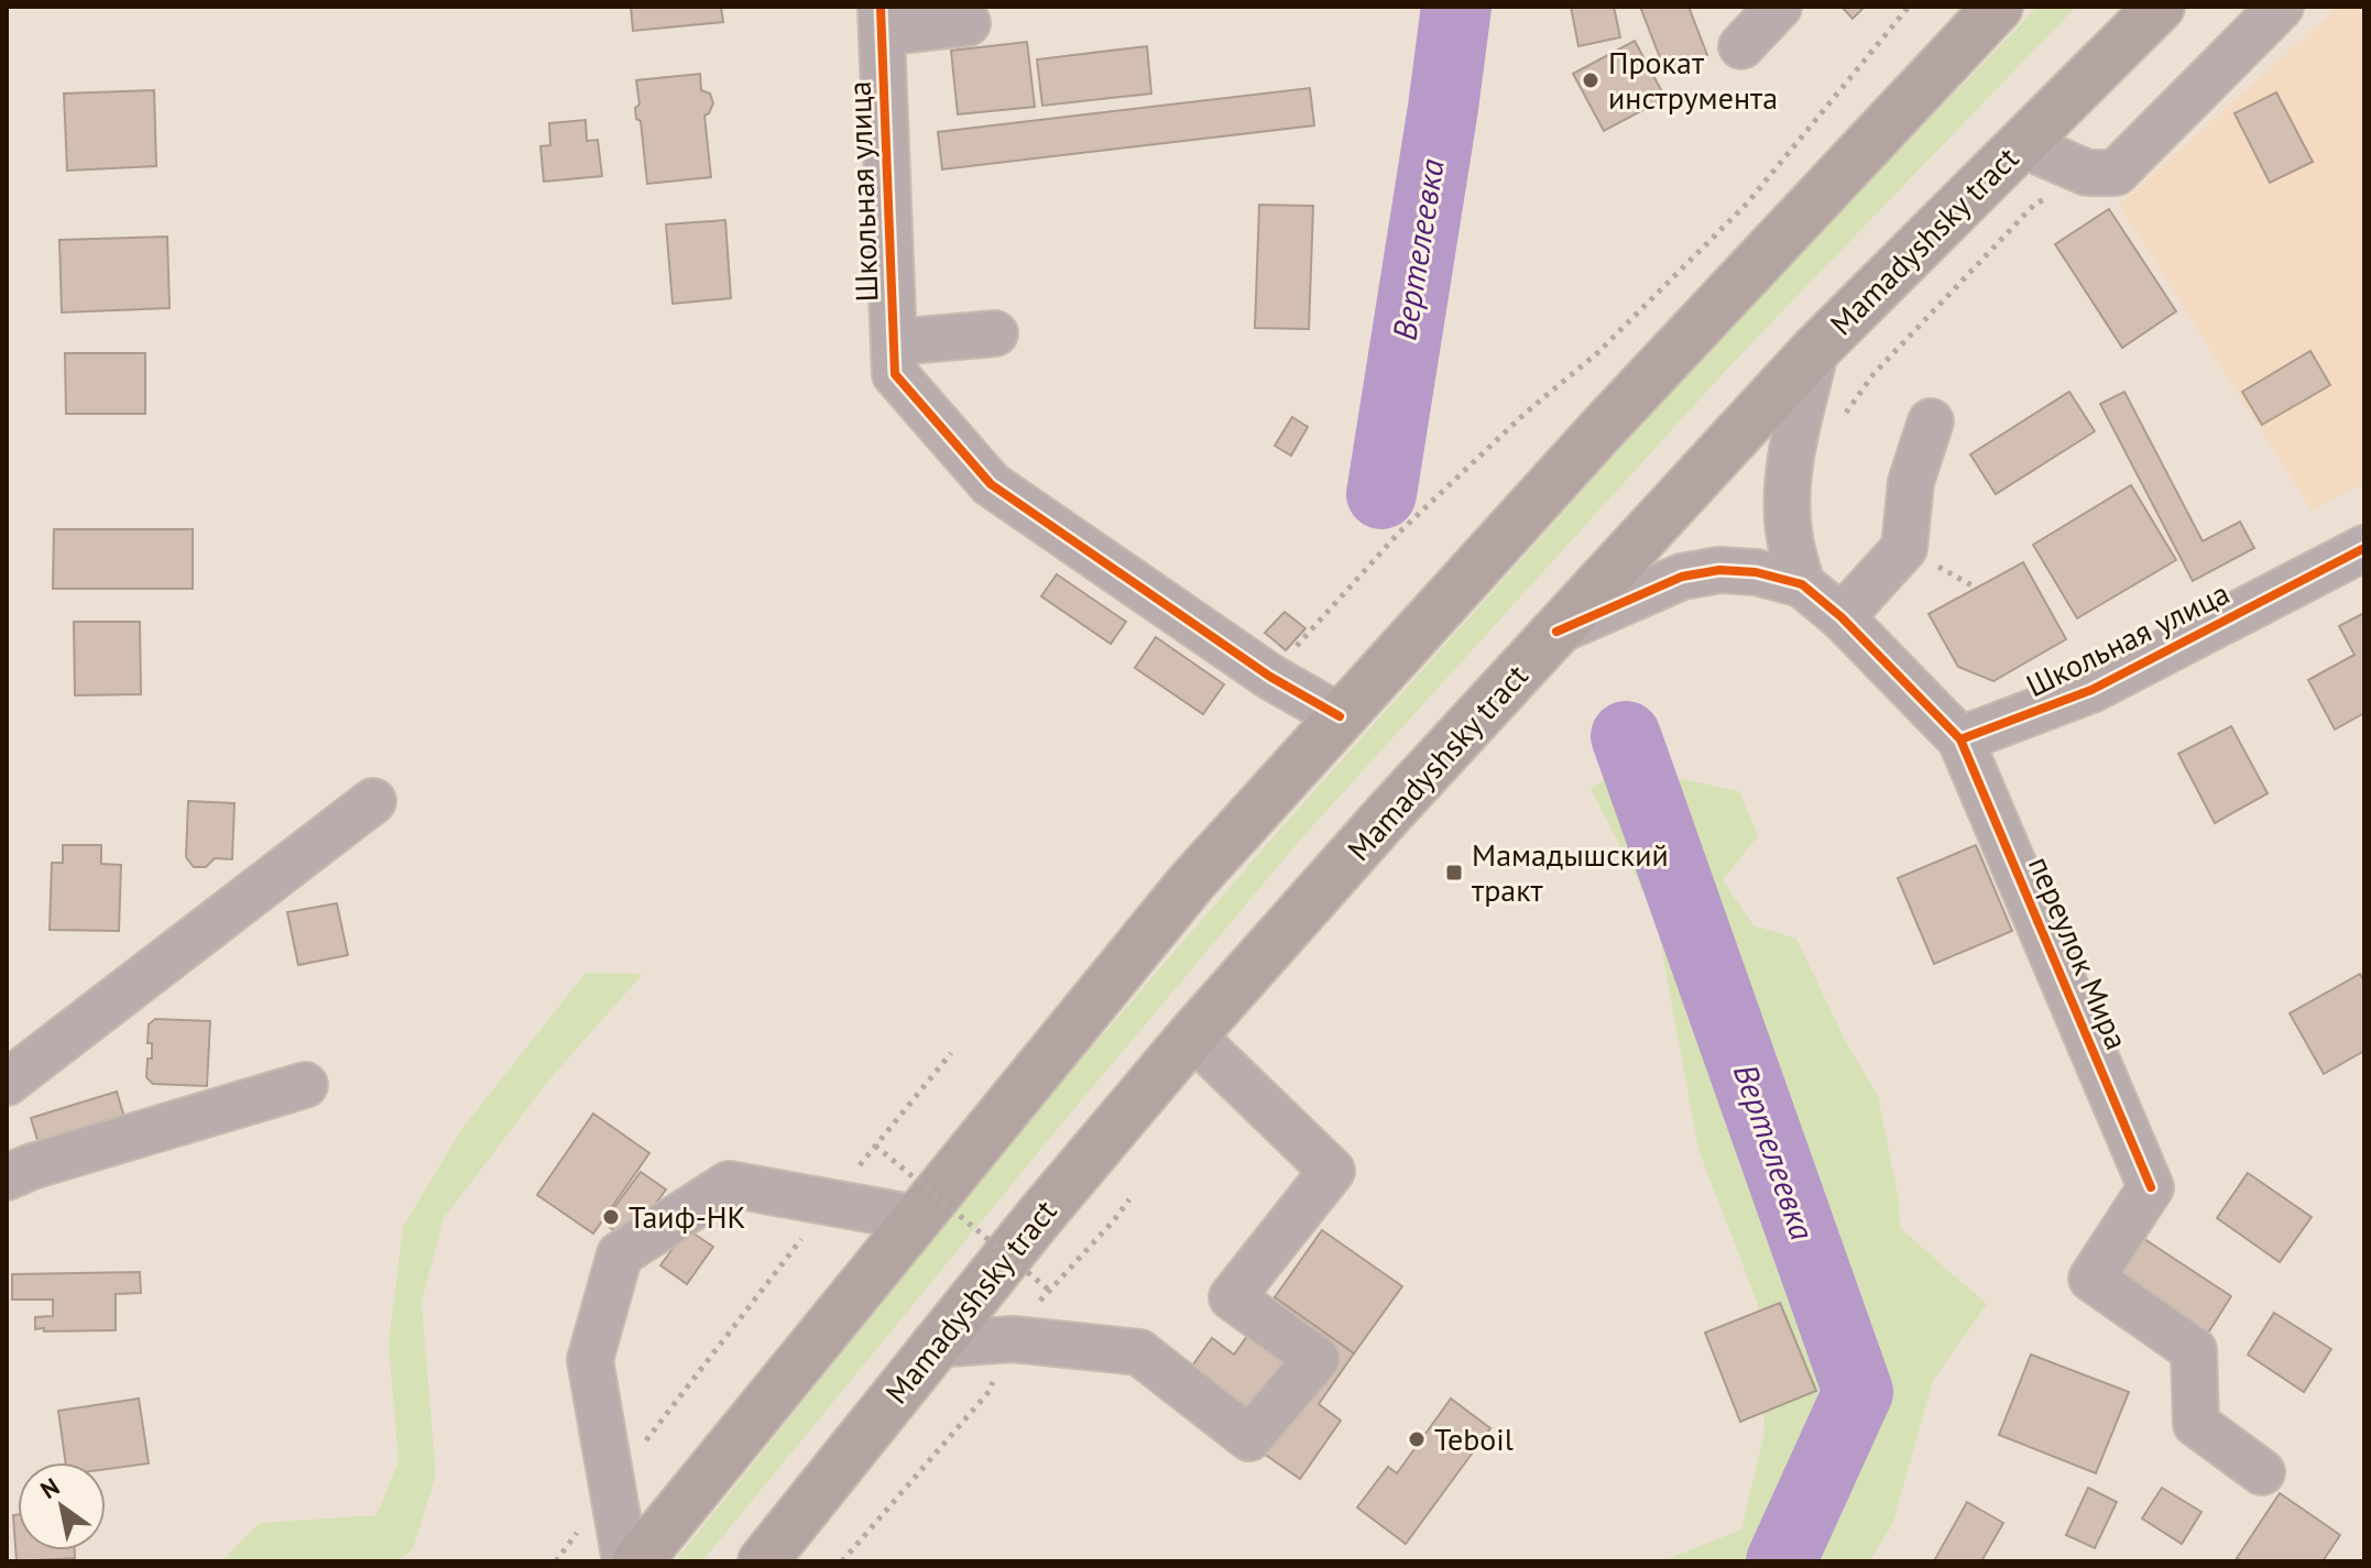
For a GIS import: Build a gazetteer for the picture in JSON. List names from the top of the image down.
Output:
{
  "streets": {
    "main road": ["Mamadyshsky tract"],
    "street": ["Школьная улица", "переулок Мира"]
  },
  "crossings": [
    ["Школьная улица", "переулок Мира"]
  ],
  "water": ["Вертелеевка"],
  "places": {
    "other": ["Прокат инструмента", "Таиф-НК", "Teboil"],
    "transit": ["Мамадышский тракт"]
  },
  "north": "top left"
}
